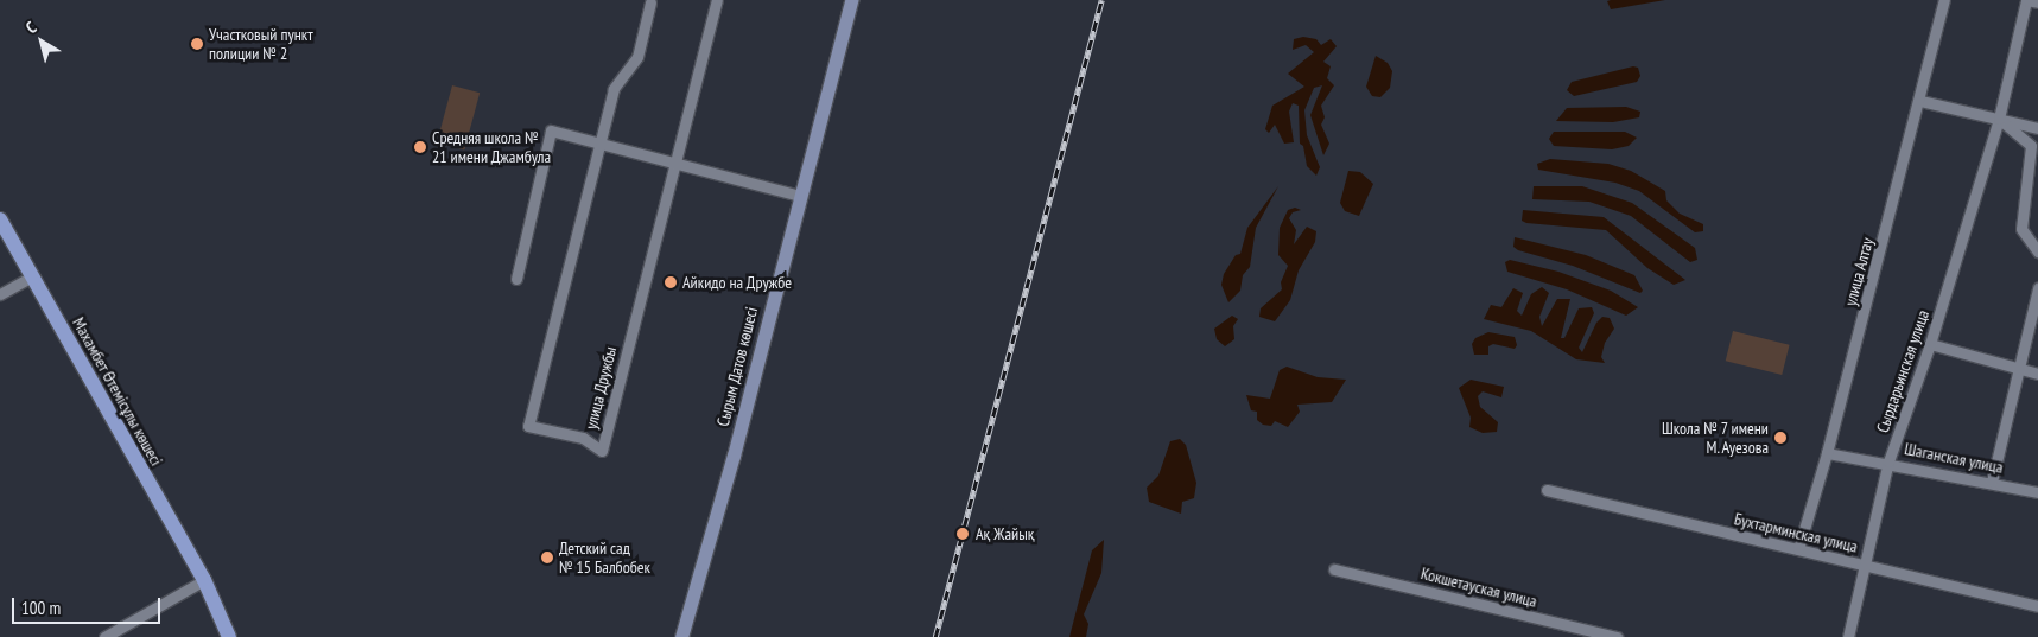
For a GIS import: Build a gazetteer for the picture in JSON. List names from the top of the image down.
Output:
{
  "streets": {
    "main road": ["Сырым Датов көшесі", "Махамбет Өтемісұлы көшесі"],
    "street": [
      "улица Алтау",
      "Сырдарьинская улица",
      "улица Дружбы",
      "Шаганская улица",
      "Бухтарминская улица",
      "Кокшетауская улица"
    ]
  },
  "crossings": [
    ["улица Алтау", "Шаганская улица"],
    ["улица Алтау", "Бухтарминская улица"],
    ["Сырдарьинская улица", "Шаганская улица"],
    ["Сырдарьинская улица", "Бухтарминская улица"]
  ],
  "places": [
    "Участковый пункт полиции № 2",
    "Средняя школа № 21 имени Джамбула",
    "Айкидо на Дружбе",
    "Школа № 7 имени М. Ауезова",
    "Ақ Жайық",
    "Детский сад № 15 Балбобек"
  ],
  "scale_bar": "100 m",
  "north": "top left"
}
